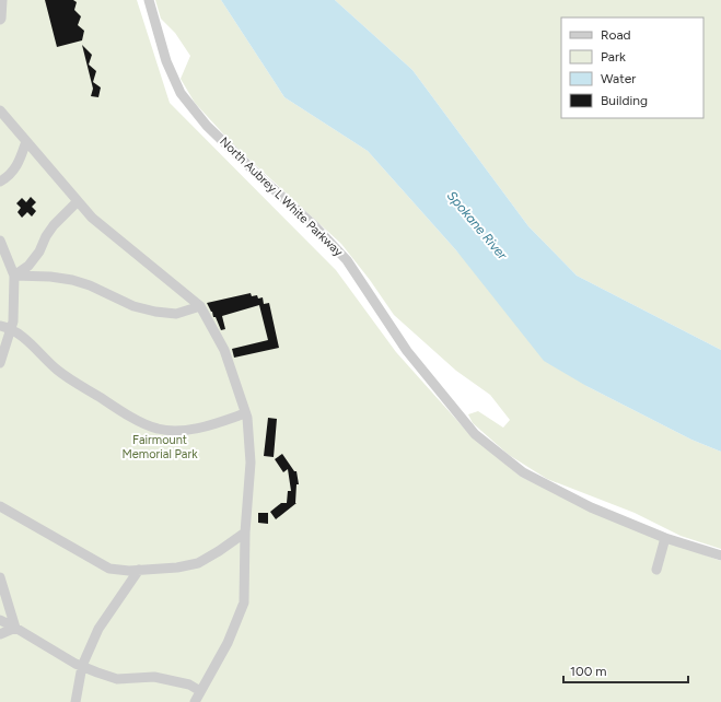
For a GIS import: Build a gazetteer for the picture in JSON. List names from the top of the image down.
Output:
{
  "streets": {
    "street": ["North Aubrey L White Parkway"]
  },
  "water": ["Spokane River"],
  "parks": ["Fairmount Memorial Park"],
  "legend": [
    "Road",
    "Park",
    "Water",
    "Building"
  ],
  "scale_bar": "100 m"
}
